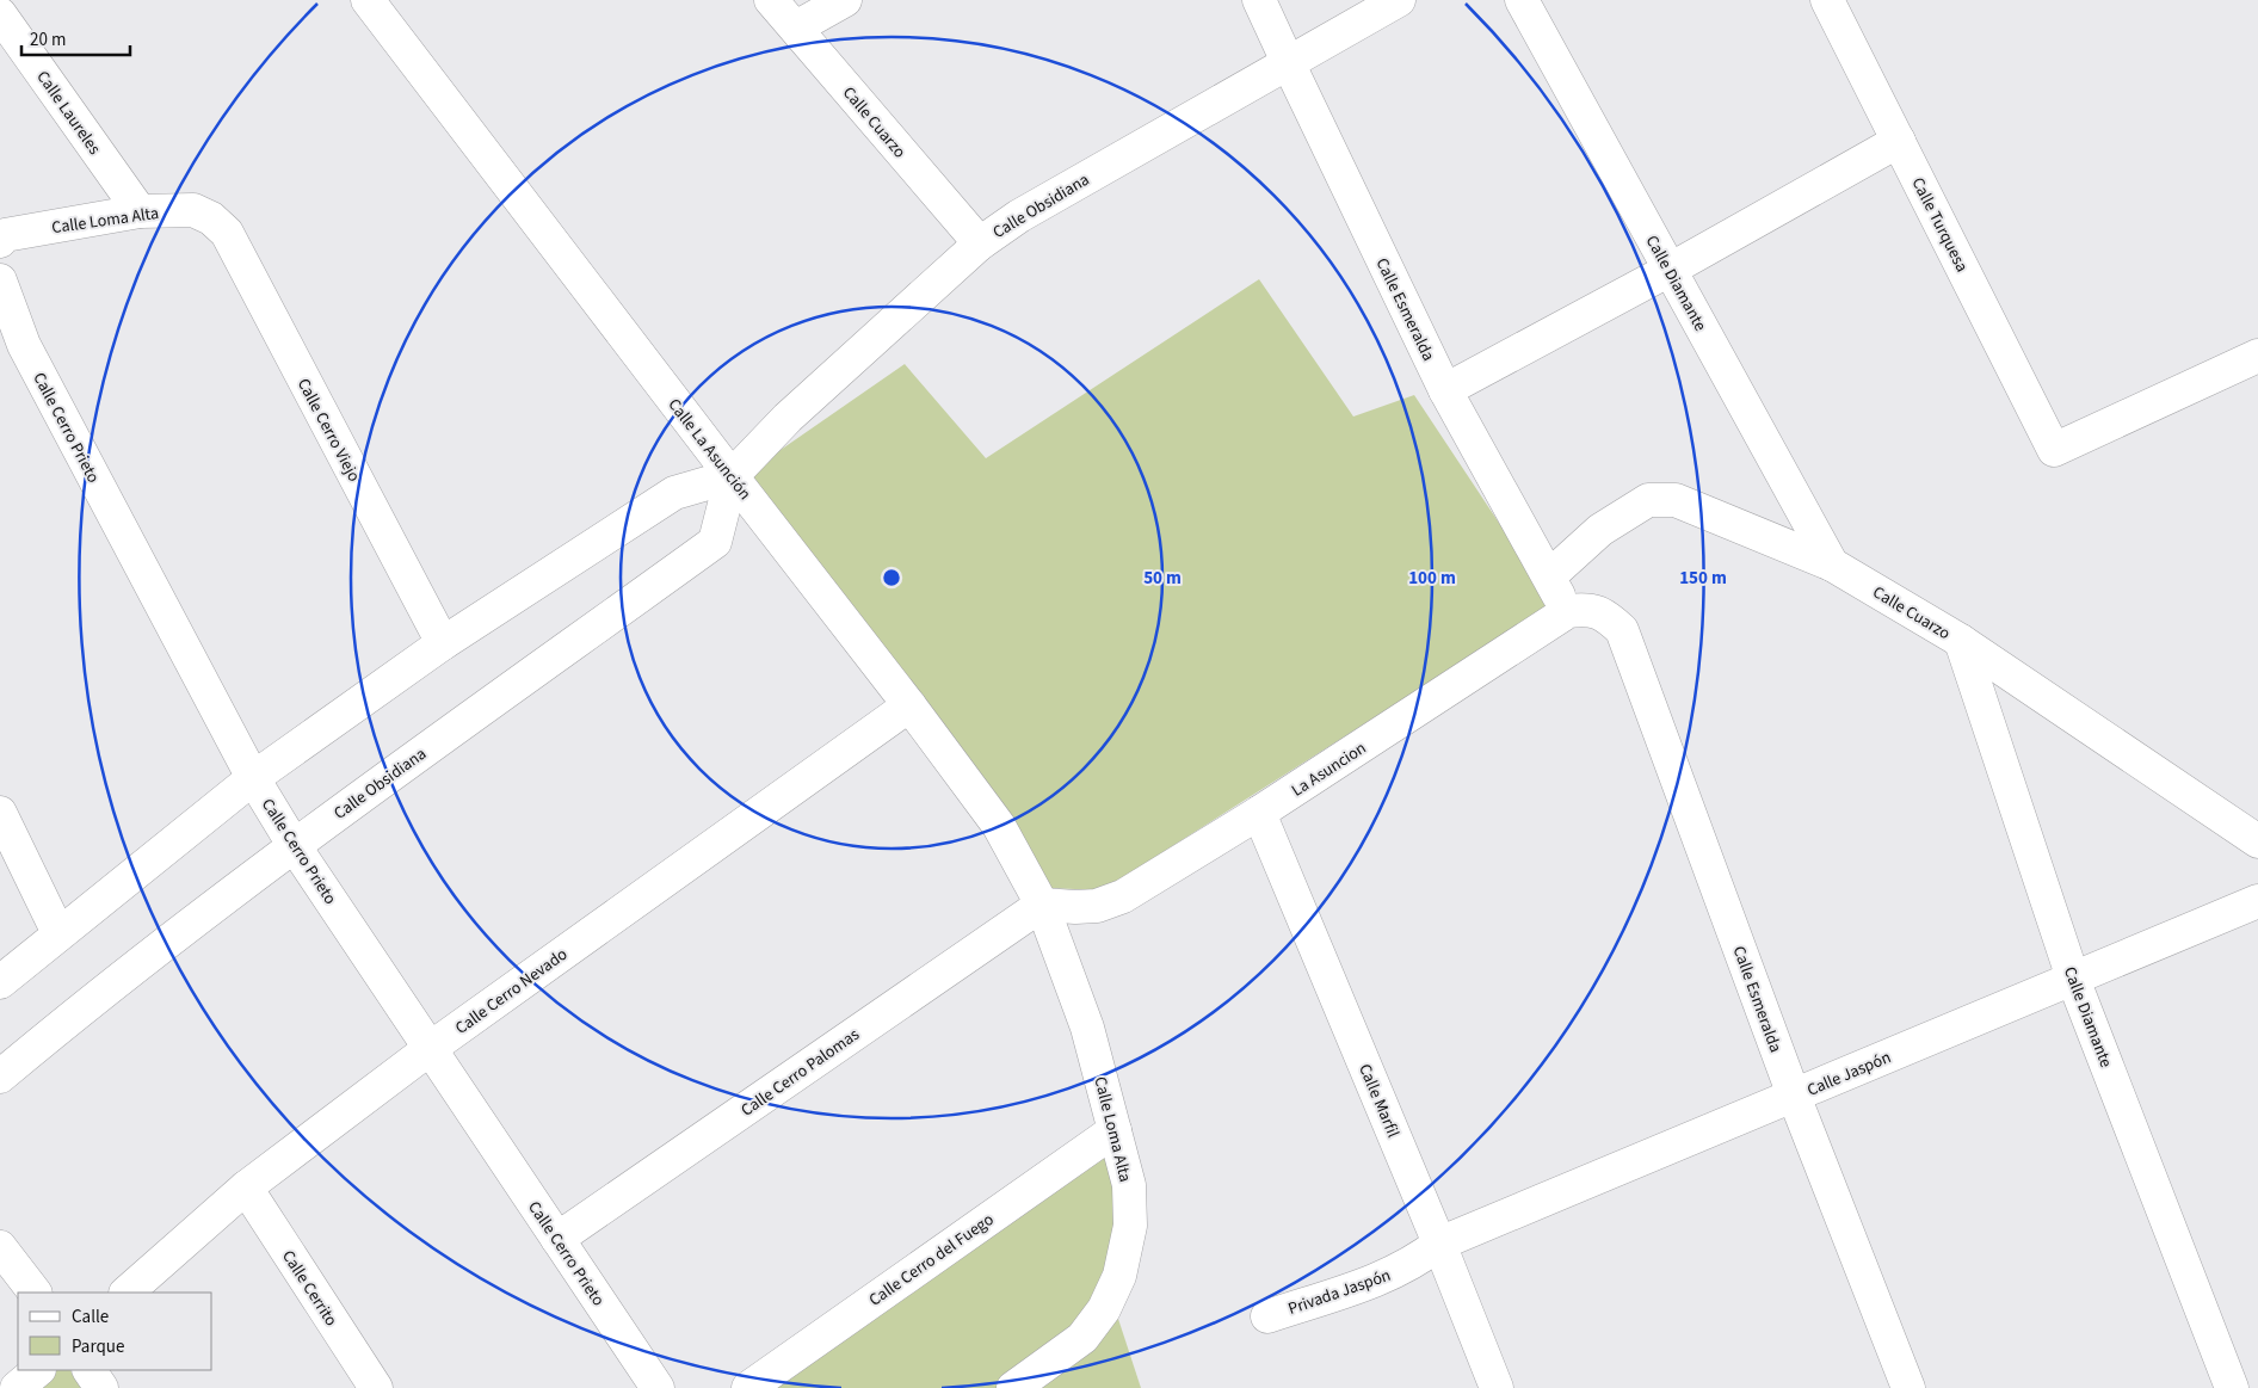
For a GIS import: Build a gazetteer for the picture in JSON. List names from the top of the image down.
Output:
{
  "streets": {
    "street": [
      "Calle Laureles",
      "Calle Cuarzo",
      "Calle Obsidiana",
      "Calle Loma Alta",
      "Calle Turquesa",
      "Calle Diamante",
      "Calle Esmeralda",
      "Calle Cerro Prieto",
      "Calle Cerro Viejo",
      "Calle La Asunción",
      "La Asuncion",
      "Calle Cerro Nevado",
      "Calle Cerro Palomas",
      "Calle Jaspón",
      "Calle Marfil",
      "Calle Cerro del Fuego",
      "Calle Cerrito",
      "Privada Jaspón"
    ]
  },
  "crossings": [
    ["Calle Laureles", "Calle Loma Alta"],
    ["Calle Cuarzo", "Calle Obsidiana"],
    ["Calle Cuarzo", "Calle Diamante"],
    ["Calle Cuarzo", "Calle Esmeralda"],
    ["Calle Obsidiana", "Calle Esmeralda"],
    ["Calle Obsidiana", "Calle Cerro Prieto"],
    ["Calle Obsidiana", "Calle Cerro Viejo"],
    ["Calle Obsidiana", "Calle La Asunción"],
    ["Calle Loma Alta", "Calle Cerro Viejo"],
    ["Calle Loma Alta", "Calle La Asunción"],
    ["Calle Loma Alta", "La Asuncion"],
    ["Calle Loma Alta", "Calle Cerro Palomas"],
    ["Calle Loma Alta", "Calle Cerro del Fuego"],
    ["Calle Diamante", "Calle Jaspón"],
    ["Calle Esmeralda", "La Asuncion"],
    ["Calle Esmeralda", "Calle Jaspón"],
    ["Calle Cerro Prieto", "Calle Cerro Nevado"],
    ["Calle Cerro Prieto", "Calle Cerro Palomas"],
    ["Calle La Asunción", "La Asuncion"],
    ["Calle La Asunción", "Calle Cerro Nevado"],
    ["Calle La Asunción", "Calle Cerro Palomas"],
    ["La Asuncion", "Calle Cerro Palomas"],
    ["La Asuncion", "Calle Marfil"],
    ["Calle Cerro Nevado", "Calle Cerrito"],
    ["Calle Jaspón", "Calle Marfil"],
    ["Calle Jaspón", "Privada Jaspón"],
    ["Calle Marfil", "Privada Jaspón"]
  ],
  "legend": ["Calle", "Parque"],
  "scale_bar": "20 m",
  "rings": ["50 m", "100 m", "150 m"]
}
